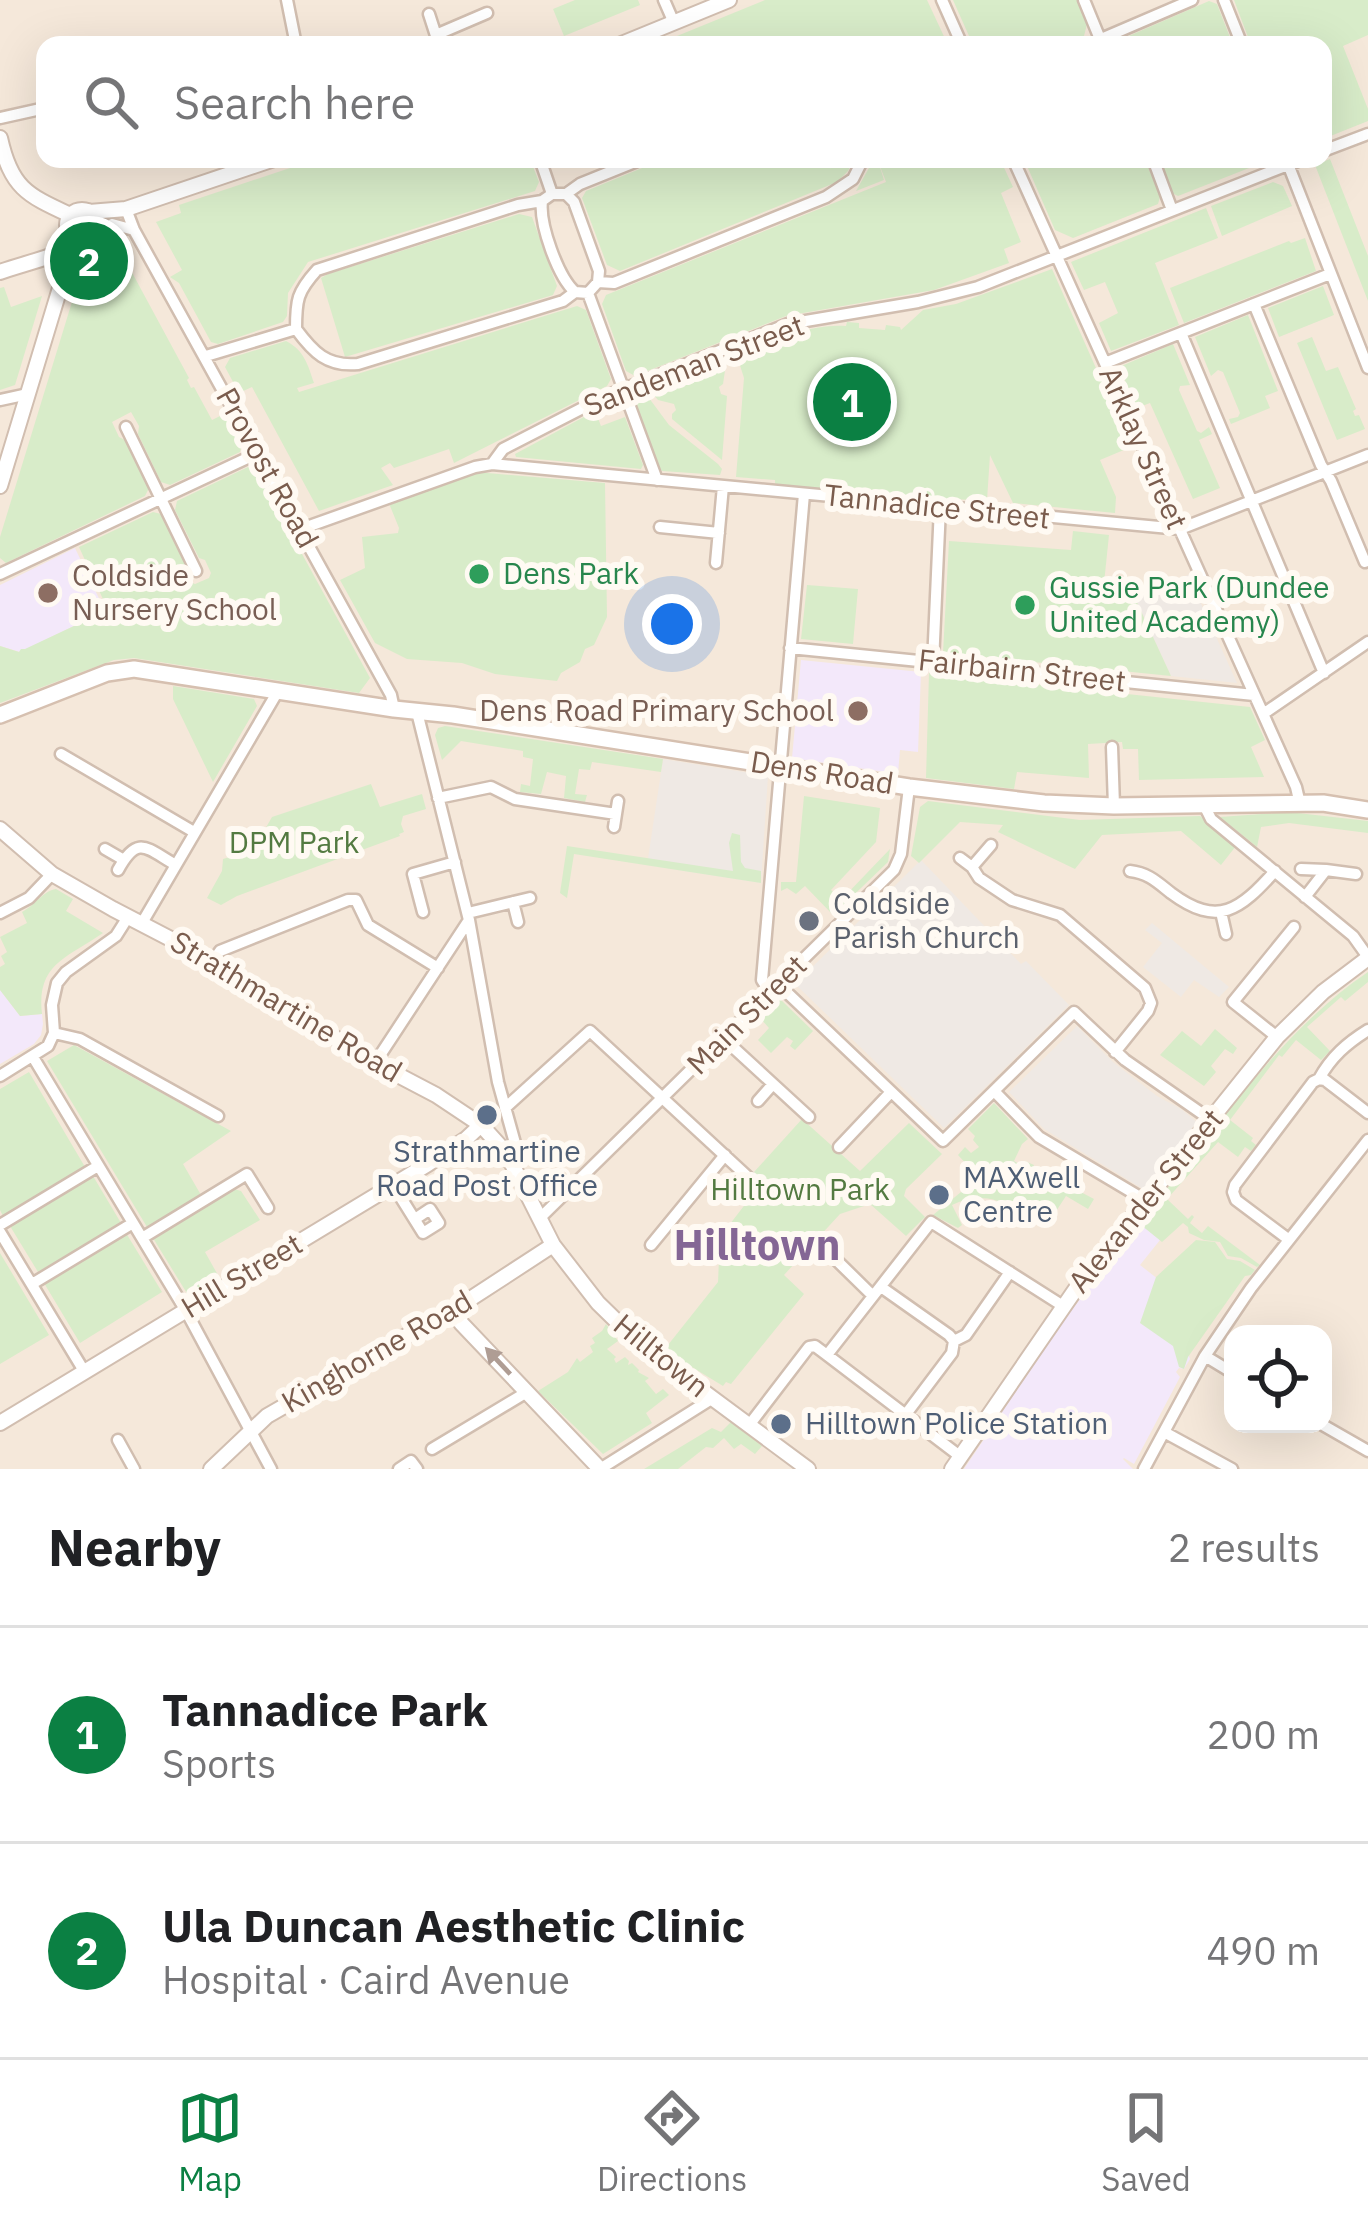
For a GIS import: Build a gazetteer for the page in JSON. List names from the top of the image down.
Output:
{
  "streets": {
    "main road": ["Dens Road"],
    "street": [
      "Sandeman Street",
      "Arklay Street",
      "Provost Road",
      "Tannadice Street",
      "Fairbairn Street",
      "Strathmartine Road",
      "Main Street",
      "Alexander Street",
      "Hill Street",
      "Kinghorne Road",
      "Hilltown"
    ]
  },
  "crossings": [
    ["Sandeman Street", "Arklay Street"],
    ["Sandeman Street", "Provost Road"],
    ["Sandeman Street", "Tannadice Street"],
    ["Arklay Street", "Tannadice Street"],
    ["Arklay Street", "Fairbairn Street"],
    ["Arklay Street", "Dens Road"],
    ["Provost Road", "Dens Road"],
    ["Dens Road", "Main Street"],
    ["Strathmartine Road", "Main Street"],
    ["Strathmartine Road", "Hill Street"],
    ["Strathmartine Road", "Hilltown"],
    ["Main Street", "Hilltown"],
    ["Kinghorne Road", "Hilltown"]
  ],
  "districts": ["Hilltown"],
  "parks": ["DPM Park", "Hilltown Park"],
  "places": [
    "Dens Park",
    "Coldside Nursery School",
    "Gussie Park (Dundee United Academy)",
    "Dens Road Primary School",
    "Coldside Parish Church",
    "Strathmartine Road Post Office",
    "MAXwell Centre",
    "Hilltown Police Station"
  ],
  "page": {
    "search": "Search here",
    "pins": ["2", "1"],
    "heading": ["Nearby", "2 results"],
    "list": [
      {
        "mark": "1",
        "name": "Tannadice Park",
        "note": "Sports",
        "value": "200 m"
      },
      {
        "mark": "2",
        "name": "Ula Duncan Aesthetic Clinic",
        "note": "Hospital · Caird Avenue",
        "value": "490 m"
      }
    ],
    "nav": ["Map", "Directions", "Saved"]
  }
}
